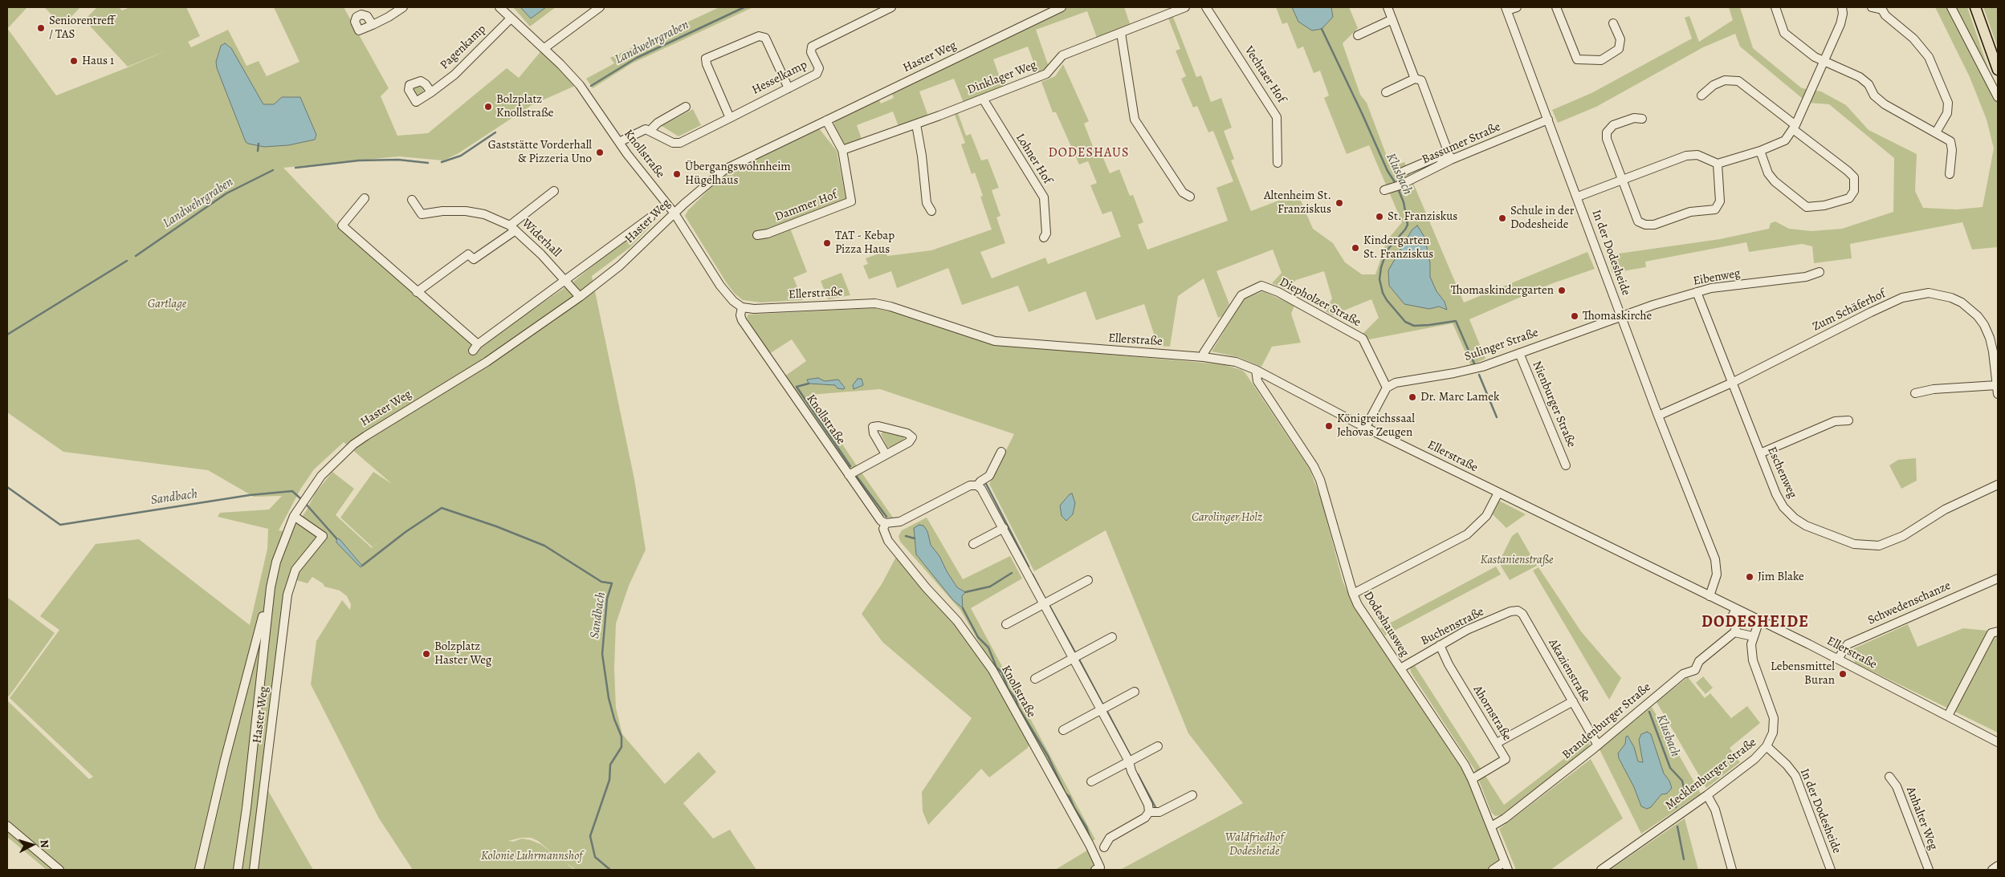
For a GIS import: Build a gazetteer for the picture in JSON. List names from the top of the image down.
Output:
{
  "streets": {
    "street": [
      "Pagenkamp",
      "Haster Weg",
      "Vechtaer Hof",
      "Hesselkamp",
      "Dinklager Weg",
      "Bassumer Straße",
      "Knollstraße",
      "Lohner Hof",
      "Dammer Hof",
      "Widerhall",
      "In der Dodesheide",
      "Eibenweg",
      "Ellerstraße",
      "Diepholzer Straße",
      "Zum Schäferhof",
      "Sulinger Straße",
      "Nienburger Straße",
      "Eschenweg",
      "Schwedenschanze",
      "Dodeshausweg",
      "Buchenstraße",
      "Akazienstraße",
      "Ahornstraße",
      "Brandenburger Straße",
      "Mecklenburger Straße",
      "Anhalter Weg"
    ]
  },
  "crossings": [
    ["Pagenkamp", "Knollstraße"],
    ["Haster Weg", "Knollstraße"],
    ["Haster Weg", "Dammer Hof"],
    ["Haster Weg", "Widerhall"],
    ["Dinklager Weg", "Lohner Hof"],
    ["Dinklager Weg", "Dammer Hof"],
    ["Bassumer Straße", "In der Dodesheide"],
    ["Knollstraße", "Ellerstraße"],
    ["In der Dodesheide", "Eibenweg"],
    ["In der Dodesheide", "Ellerstraße"],
    ["In der Dodesheide", "Zum Schäferhof"],
    ["In der Dodesheide", "Sulinger Straße"],
    ["In der Dodesheide", "Mecklenburger Straße"],
    ["Eibenweg", "Sulinger Straße"],
    ["Eibenweg", "Eschenweg"],
    ["Ellerstraße", "Diepholzer Straße"],
    ["Ellerstraße", "Schwedenschanze"],
    ["Ellerstraße", "Dodeshausweg"],
    ["Ellerstraße", "Mecklenburger Straße"],
    ["Diepholzer Straße", "Sulinger Straße"],
    ["Zum Schäferhof", "Eschenweg"],
    ["Sulinger Straße", "Nienburger Straße"],
    ["Dodeshausweg", "Buchenstraße"],
    ["Dodeshausweg", "Ahornstraße"],
    ["Dodeshausweg", "Brandenburger Straße"],
    ["Buchenstraße", "Akazienstraße"],
    ["Buchenstraße", "Ahornstraße"],
    ["Akazienstraße", "Brandenburger Straße"]
  ],
  "districts": ["DODESHAUS", "DODESHEIDE"],
  "water": ["Landwehrgraben", "Klusbach", "Sandbach"],
  "parks": [
    "Gartlage",
    "Carolinger Holz",
    "Kastanienstraße",
    "Waldfriedhof Dodesheide",
    "Kolonie Luhrmannshof"
  ],
  "places": [
    "Seniorentreff / TAS",
    "Haus 1",
    "Bolzplatz Knollstraße",
    "Gaststätte Vorderhall & Pizzeria Uno",
    "Übergangswohnheim Hügelhaus",
    "Altenheim St. Franziskus",
    "St. Franziskus",
    "Schule in der Dodesheide",
    "TAT - Kebap Pizza Haus",
    "Kindergarten St. Franziskus",
    "Thomaskindergarten",
    "Thomaskirche",
    "Dr. Marc Lamek",
    "Königreichssaal Jehovas Zeugen",
    "Jim Blake",
    "Bolzplatz Haster Weg",
    "Lebensmittel Buran"
  ],
  "north": "right"
}
